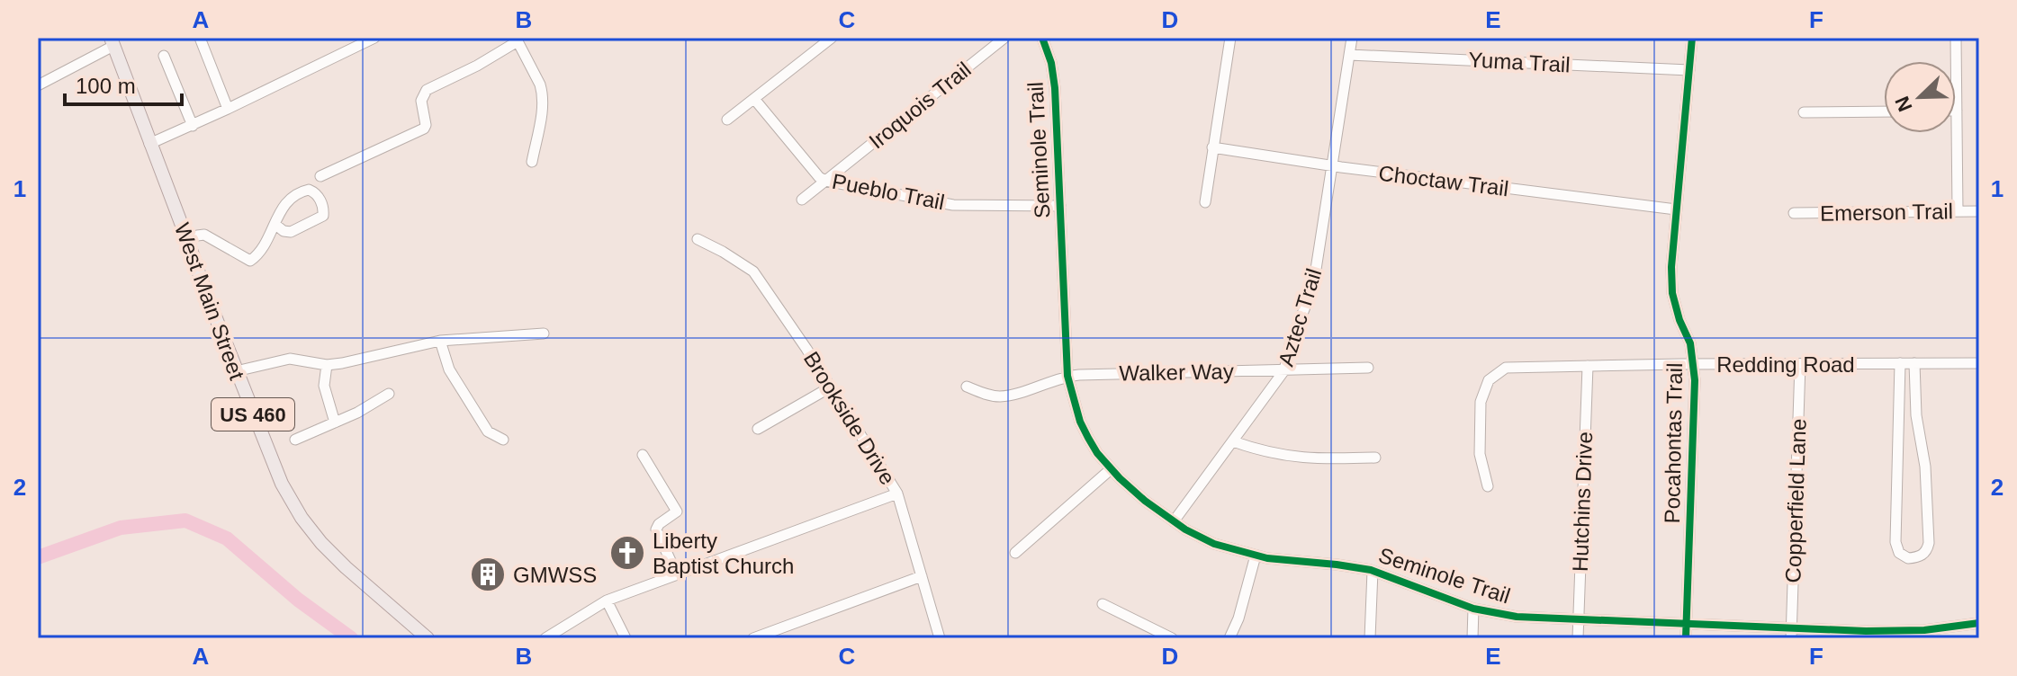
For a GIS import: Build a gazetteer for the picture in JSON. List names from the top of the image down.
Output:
{
  "streets": {
    "main road": ["West Main Street", "US 460"],
    "street": [
      "Yuma Trail",
      "Iroquois Trail",
      "Seminole Trail",
      "Choctaw Trail",
      "Pueblo Trail",
      "Emerson Trail",
      "Aztec Trail",
      "Redding Road",
      "Walker Way",
      "Brookside Drive",
      "Pocahontas Trail",
      "Copperfield Lane",
      "Hutchins Drive"
    ]
  },
  "crossings": [
    ["Yuma Trail", "Aztec Trail"],
    ["Yuma Trail", "Pocahontas Trail"],
    ["Iroquois Trail", "Pueblo Trail"],
    ["Seminole Trail", "Pueblo Trail"],
    ["Seminole Trail", "Aztec Trail"],
    ["Seminole Trail", "Walker Way"],
    ["Seminole Trail", "Pocahontas Trail"],
    ["Seminole Trail", "Copperfield Lane"],
    ["Seminole Trail", "Hutchins Drive"],
    ["Choctaw Trail", "Aztec Trail"],
    ["Choctaw Trail", "Pocahontas Trail"],
    ["Aztec Trail", "Walker Way"],
    ["Redding Road", "Pocahontas Trail"],
    ["Redding Road", "Copperfield Lane"],
    ["Redding Road", "Hutchins Drive"]
  ],
  "places": {
    "church": ["Liberty Baptist Church"],
    "building": ["GMWSS"]
  },
  "scale_bar": "100 m",
  "north": "bottom left",
  "grid": {
    "columns": [
      "A",
      "B",
      "C",
      "D",
      "E",
      "F"
    ],
    "rows": ["1", "2"]
  }
}
